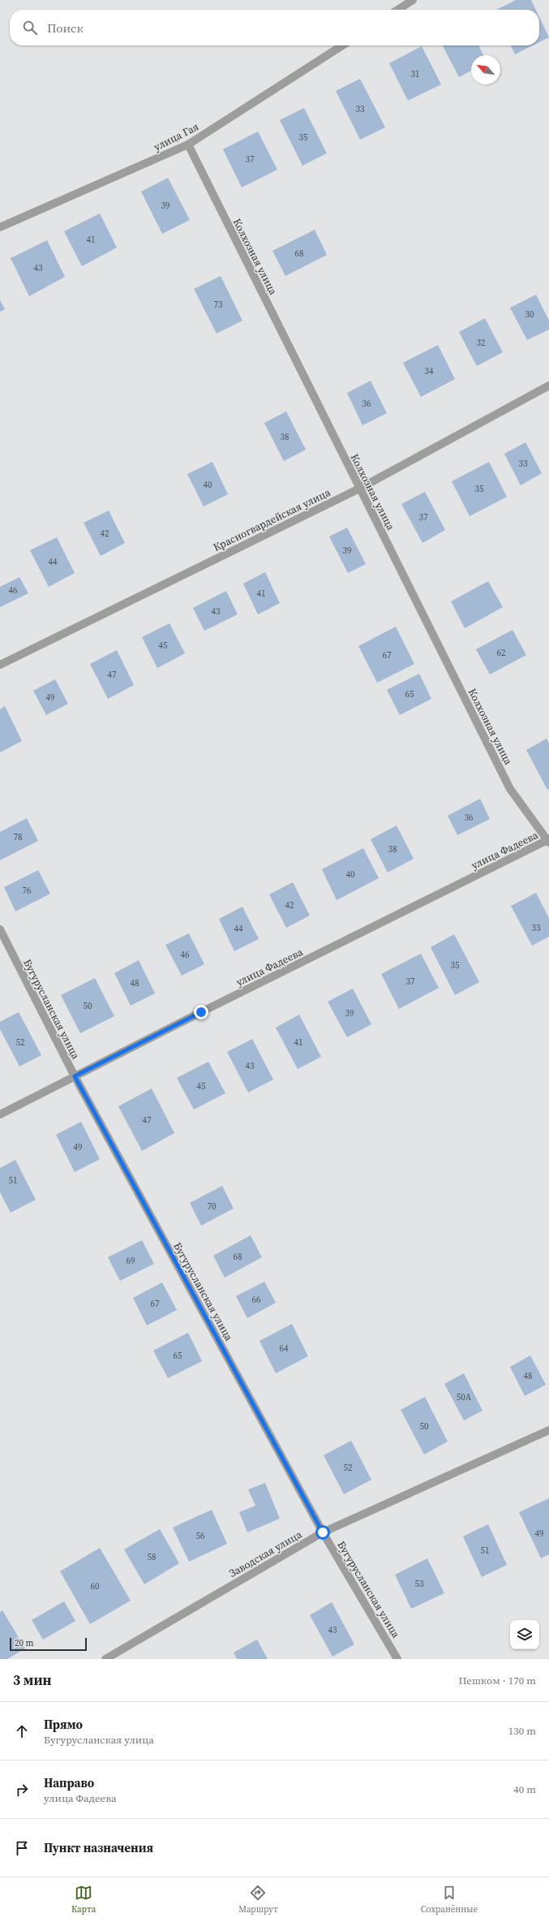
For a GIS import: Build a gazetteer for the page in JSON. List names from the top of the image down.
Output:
{
  "streets": {
    "street": [
      "улица Гая",
      "Колхозная улица",
      "Красногвардейская улица",
      "улица Фадеева",
      "Бугурусланская улица",
      "Заводская улица"
    ]
  },
  "crossings": [
    ["улица Гая", "Колхозная улица"],
    ["Колхозная улица", "Красногвардейская улица"],
    ["Колхозная улица", "улица Фадеева"],
    ["улица Фадеева", "Бугурусланская улица"],
    ["Бугурусланская улица", "Заводская улица"]
  ],
  "house_numbers": [
    "31",
    "33",
    "35",
    "37",
    "39",
    "41",
    "68",
    "43",
    "73",
    "30",
    "32",
    "34",
    "36",
    "38",
    "33",
    "40",
    "35",
    "37",
    "42",
    "39",
    "44",
    "46",
    "41",
    "43",
    "45",
    "62",
    "67",
    "47",
    "65",
    "49",
    "36",
    "78",
    "38",
    "40",
    "76",
    "42",
    "33",
    "44",
    "46",
    "35",
    "37",
    "48",
    "50",
    "39",
    "52",
    "41",
    "43",
    "45",
    "47",
    "49",
    "51",
    "70",
    "68",
    "69",
    "66",
    "67",
    "64",
    "65",
    "48",
    "50А",
    "50",
    "52",
    "49",
    "56",
    "51",
    "58",
    "53",
    "60",
    "43"
  ],
  "scale_bar": "20 m",
  "north": "top left",
  "page": {
    "search": "Поиск",
    "scale": "20 m",
    "heading": ["3 мин", "Пешком · 170 m"],
    "list": [
      ["Прямо", "Бугурусланская улица", "130 m"],
      ["Направо", "улица Фадеева", "40 m"],
      "Пункт назначения"
    ],
    "nav": ["Карта", "Маршрут", "Сохранённые"]
  }
}
